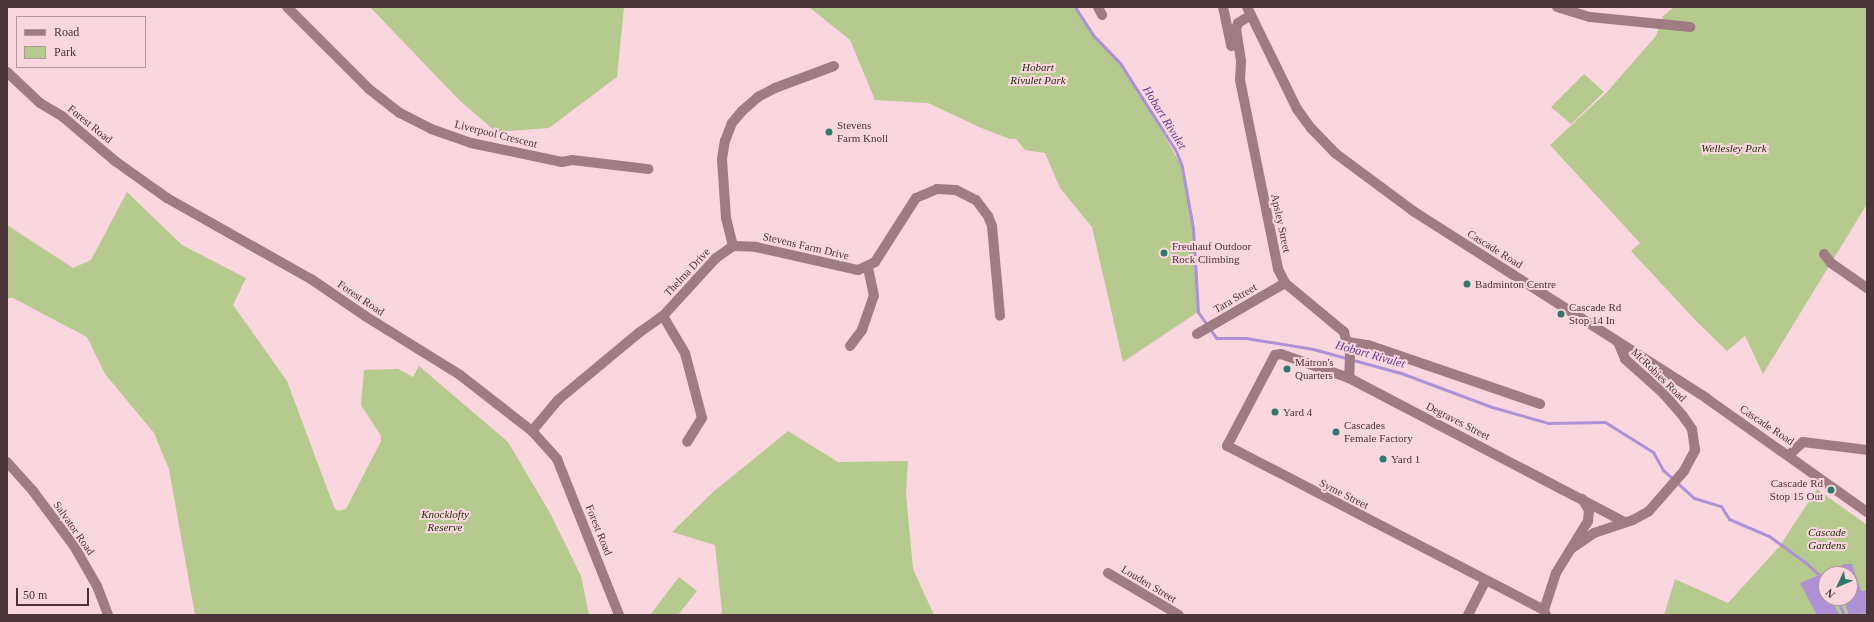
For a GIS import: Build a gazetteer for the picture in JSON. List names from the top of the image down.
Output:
{
  "streets": {
    "street": [
      "Forest Road",
      "Liverpool Crescent",
      "Apsley Street",
      "Stevens Farm Drive",
      "Cascade Road",
      "Thelma Drive",
      "Tara Street",
      "McRobies Road",
      "Degraves Street",
      "Syme Street",
      "Salvator Road",
      "Louden Street"
    ]
  },
  "crossings": [
    ["Forest Road", "Thelma Drive"],
    ["Apsley Street", "Cascade Road"],
    ["Apsley Street", "Tara Street"],
    ["Apsley Street", "Degraves Street"],
    ["Stevens Farm Drive", "Thelma Drive"],
    ["Cascade Road", "McRobies Road"],
    ["McRobies Road", "Degraves Street"],
    ["McRobies Road", "Syme Street"],
    ["Degraves Street", "Syme Street"]
  ],
  "water": ["Hobart Rivulet"],
  "parks": [
    "Hobart Rivulet Park",
    "Wellesley Park",
    "Knocklofty Reserve",
    "Cascade Gardens"
  ],
  "places": [
    "Stevens Farm Knoll",
    "Freuhauf Outdoor Rock Climbing",
    "Badminton Centre",
    "Cascade Rd Stop 14 In",
    "Matron's Quarters",
    "Yard 4",
    "Cascades Female Factory",
    "Yard 1",
    "Cascade Rd Stop 15 Out"
  ],
  "legend": ["Road", "Park"],
  "scale_bar": "50 m",
  "north": "bottom left"
}
